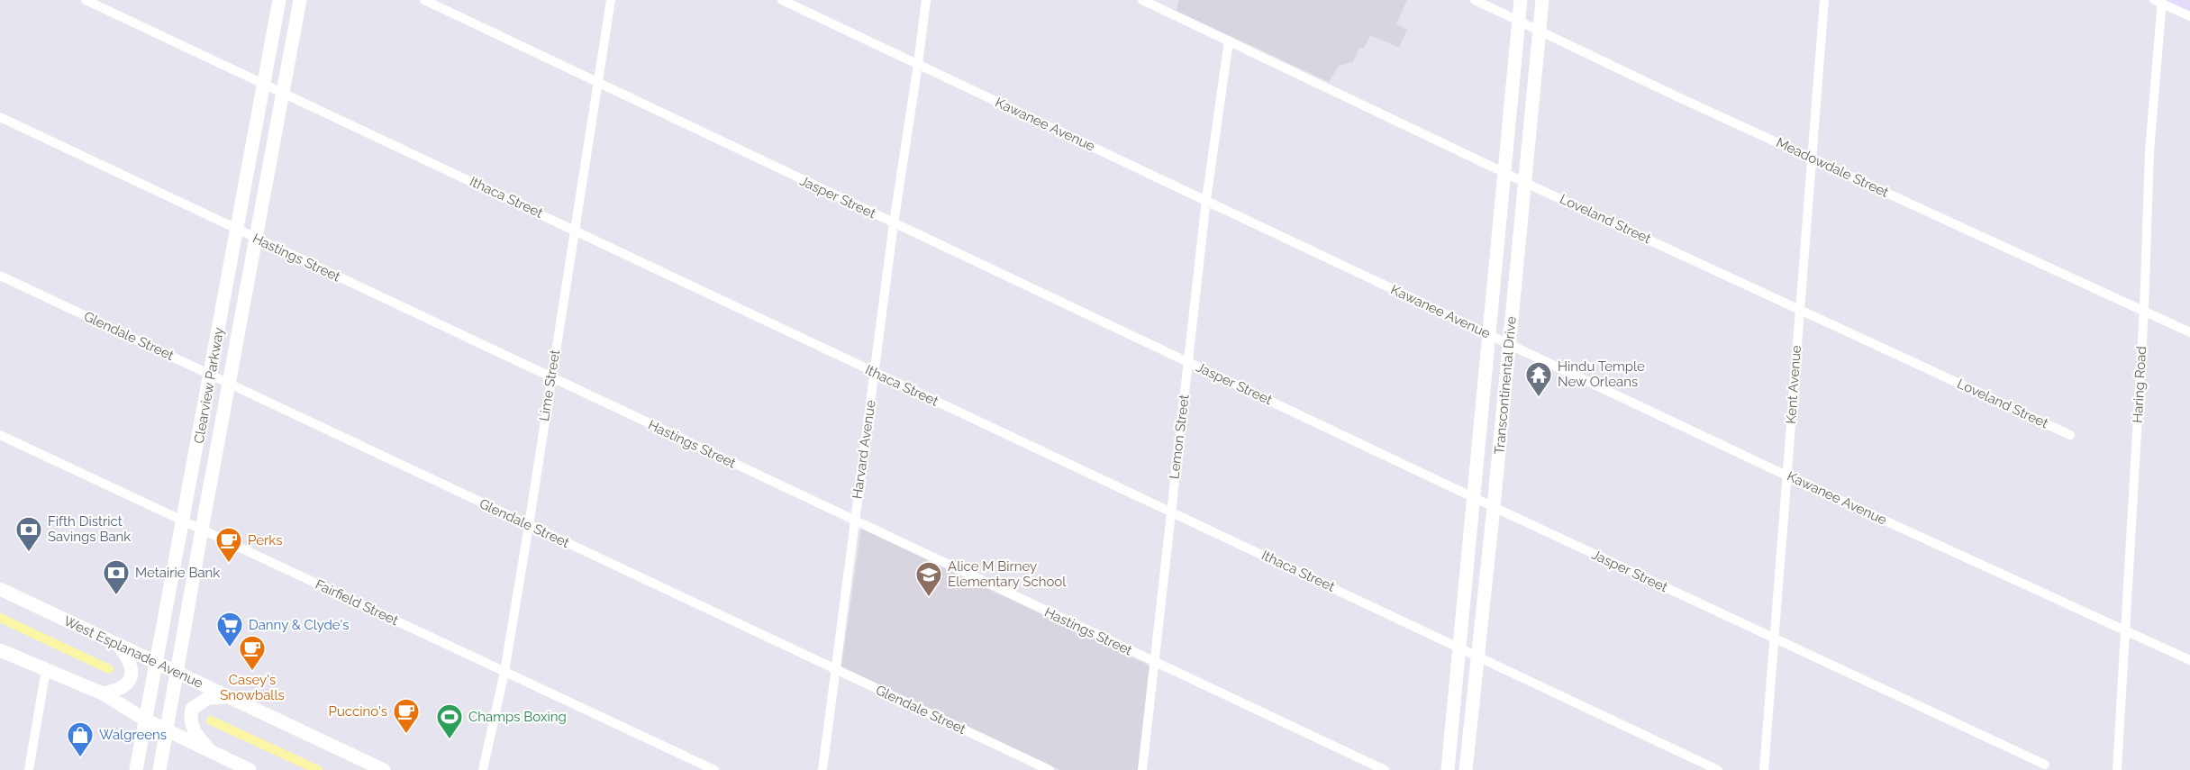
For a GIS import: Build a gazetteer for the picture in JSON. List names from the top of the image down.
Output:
{
  "streets": {
    "main road": ["Clearview Parkway", "Transcontinental Drive", "West Esplanade Avenue"],
    "street": [
      "Kawanee Avenue",
      "Meadowdale Street",
      "Ithaca Street",
      "Jasper Street",
      "Loveland Street",
      "Hastings Street",
      "Glendale Street",
      "Kent Avenue",
      "Haring Road",
      "Lime Street",
      "Lemon Street",
      "Harvard Avenue",
      "Fairfield Street"
    ]
  },
  "crossings": [
    ["Kawanee Avenue", "Kent Avenue"],
    ["Kawanee Avenue", "Haring Road"],
    ["Kawanee Avenue", "Transcontinental Drive"],
    ["Kawanee Avenue", "Lemon Street"],
    ["Kawanee Avenue", "Harvard Avenue"],
    ["Meadowdale Street", "Kent Avenue"],
    ["Meadowdale Street", "Haring Road"],
    ["Meadowdale Street", "Transcontinental Drive"],
    ["Ithaca Street", "Clearview Parkway"],
    ["Ithaca Street", "Lime Street"],
    ["Ithaca Street", "Transcontinental Drive"],
    ["Ithaca Street", "Lemon Street"],
    ["Ithaca Street", "Harvard Avenue"],
    ["Jasper Street", "Kent Avenue"],
    ["Jasper Street", "Lime Street"],
    ["Jasper Street", "Transcontinental Drive"],
    ["Jasper Street", "Lemon Street"],
    ["Jasper Street", "Harvard Avenue"],
    ["Loveland Street", "Kent Avenue"],
    ["Loveland Street", "Transcontinental Drive"],
    ["Loveland Street", "Lemon Street"],
    ["Hastings Street", "Clearview Parkway"],
    ["Hastings Street", "Lime Street"],
    ["Hastings Street", "Lemon Street"],
    ["Hastings Street", "Harvard Avenue"],
    ["Glendale Street", "Clearview Parkway"],
    ["Glendale Street", "Lime Street"],
    ["Glendale Street", "Harvard Avenue"],
    ["Clearview Parkway", "Fairfield Street"],
    ["Clearview Parkway", "West Esplanade Avenue"],
    ["Lime Street", "Fairfield Street"]
  ],
  "places": {
    "temple": ["Hindu Temple New Orleans"],
    "bank": ["Fifth District Savings Bank", "Metairie Bank"],
    "cafe": ["Perks", "Casey's Snowballs", "Puccino's"],
    "school or university": ["Alice M Birney Elementary School"],
    "supermarket": ["Danny & Clyde's"],
    "sports": ["Champs Boxing"],
    "shop": ["Walgreens"]
  }
}
